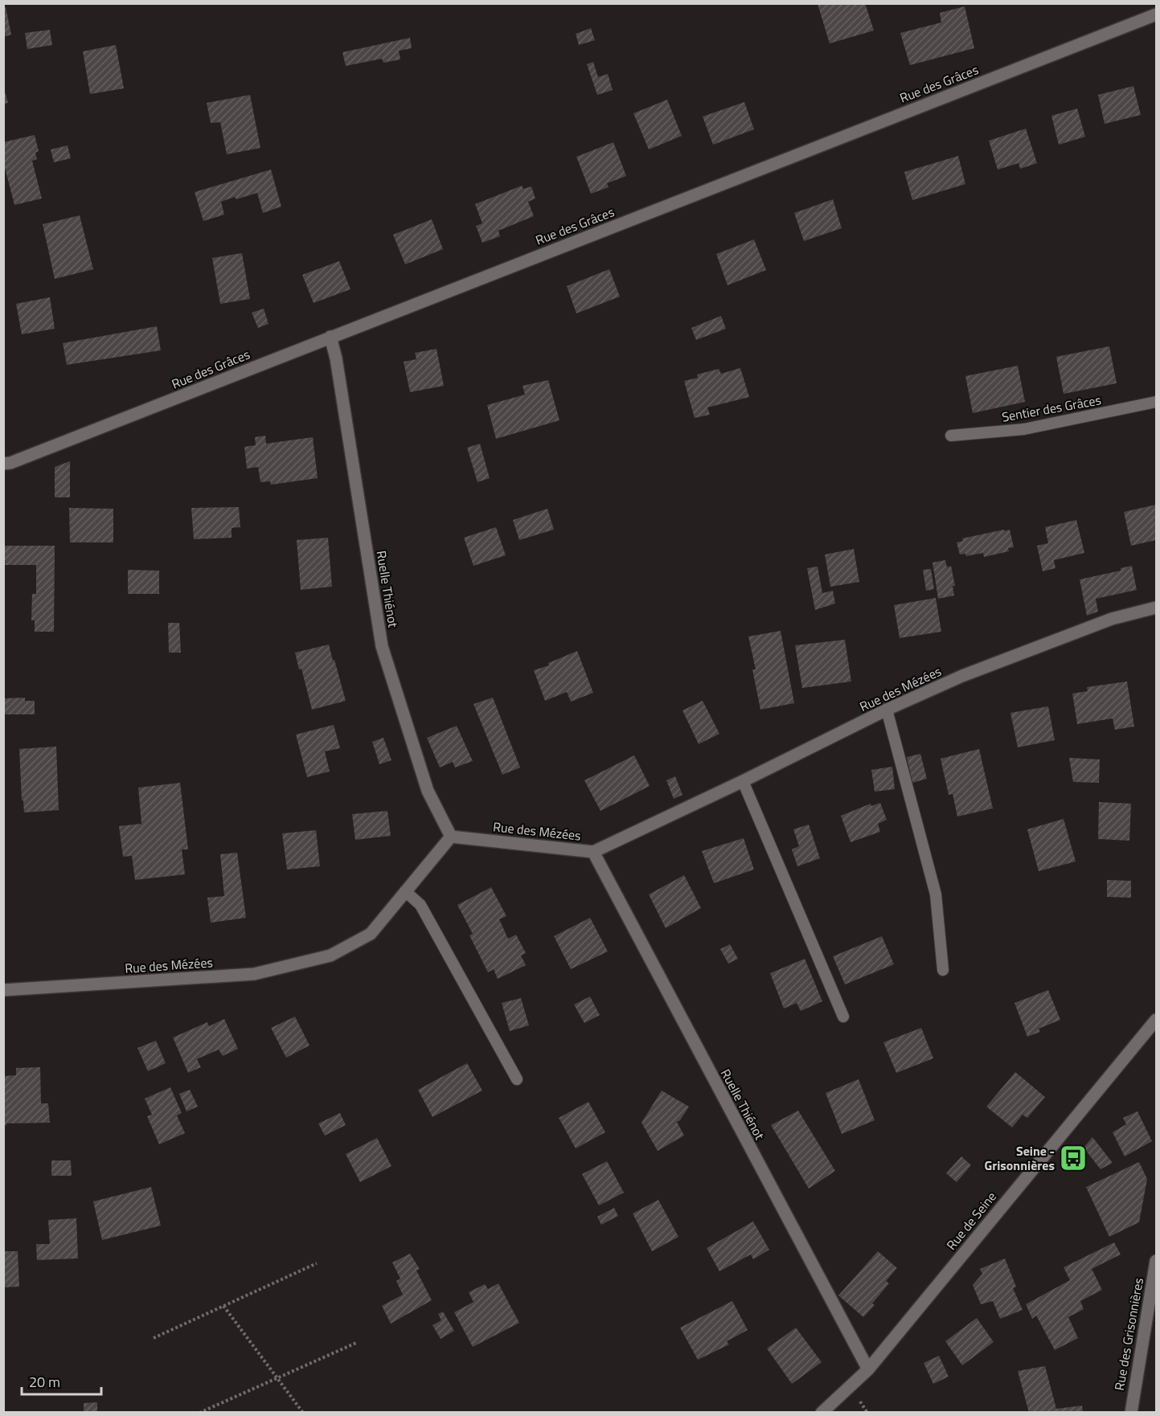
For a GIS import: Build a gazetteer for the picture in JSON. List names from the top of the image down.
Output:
{
  "streets": {
    "street": [
      "Rue des Grâces",
      "Ruelle Thiénot",
      "Rue des Mézées",
      "Rue de Seine",
      "Rue des Grisonnières"
    ],
    "lane": ["Sentier des Grâces"]
  },
  "crossings": [
    ["Rue des Grâces", "Ruelle Thiénot"],
    ["Ruelle Thiénot", "Rue des Mézées"],
    ["Ruelle Thiénot", "Rue de Seine"]
  ],
  "places": {
    "bus stop": ["Seine - Grisonnières"]
  },
  "scale_bar": "20 m"
}
